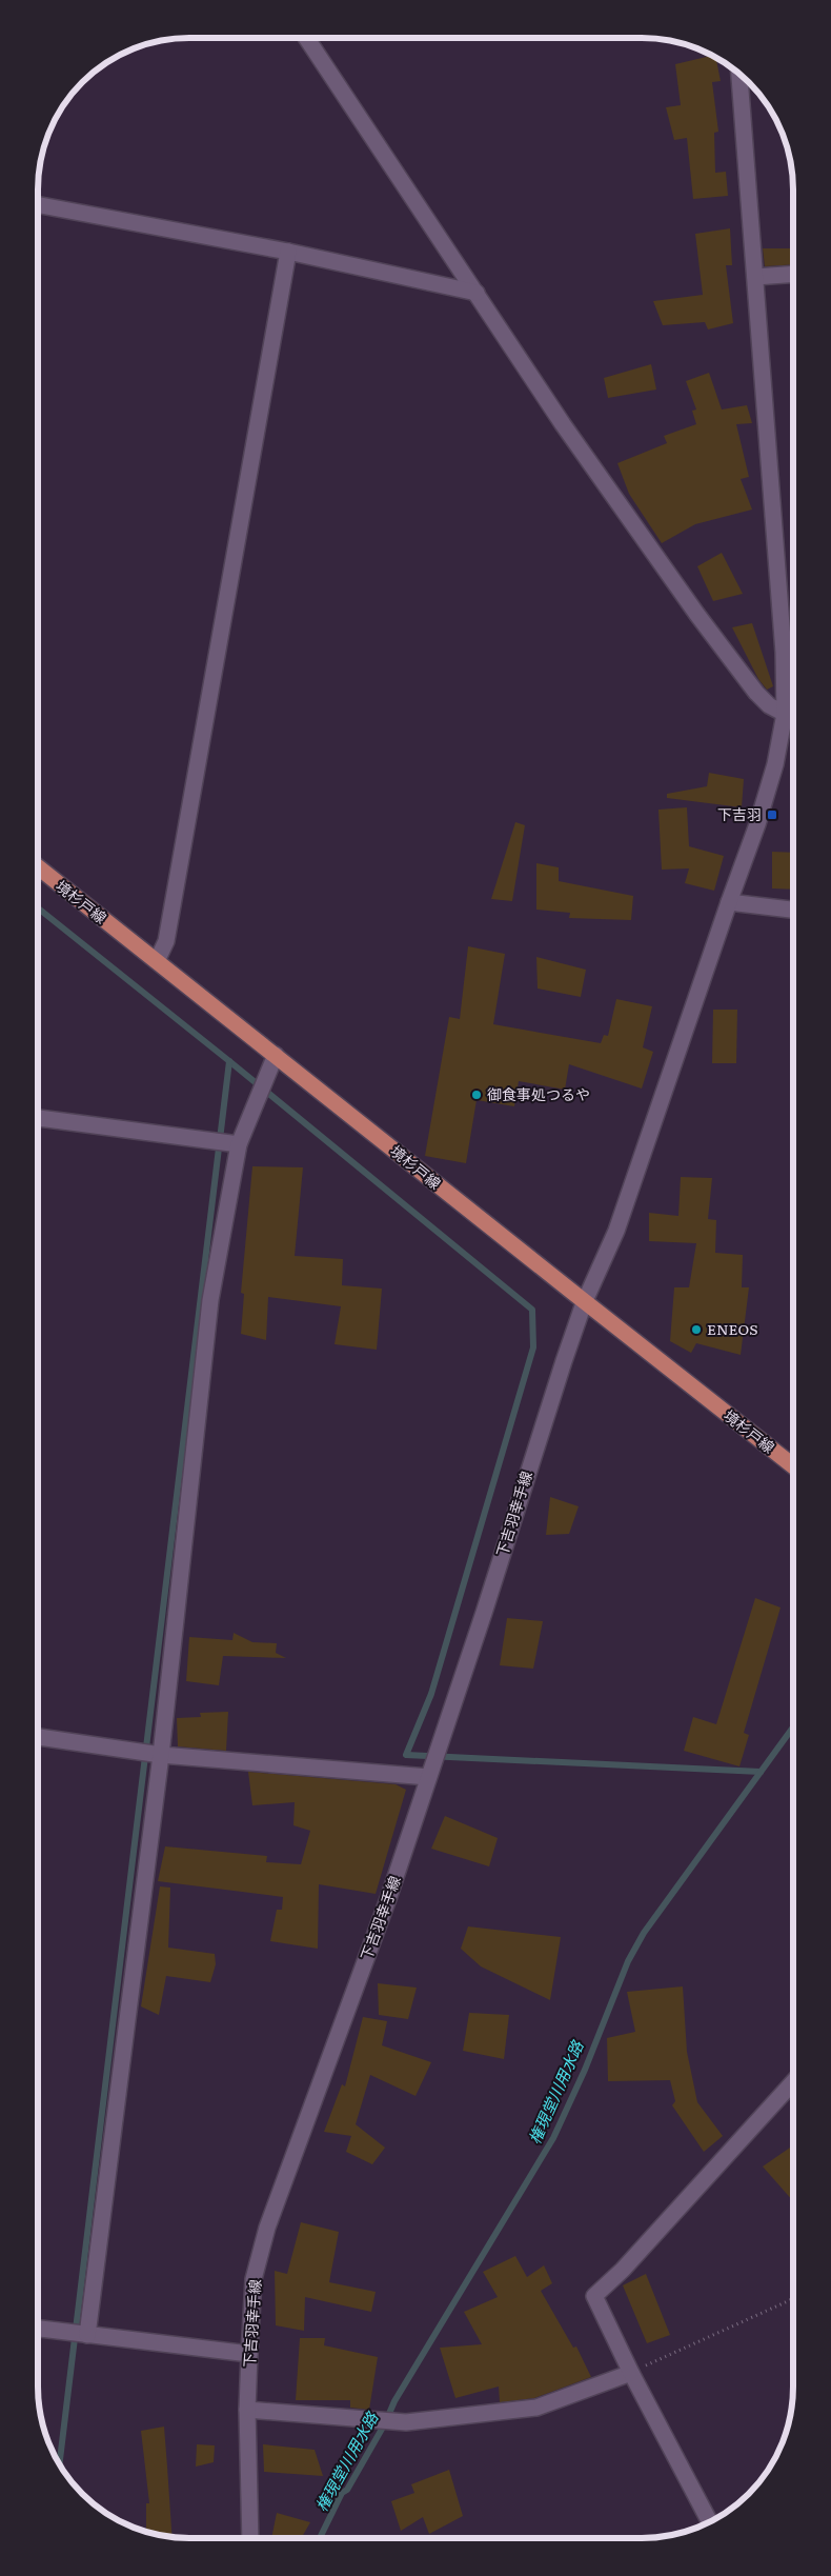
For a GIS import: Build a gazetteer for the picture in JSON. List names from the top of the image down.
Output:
{
  "streets": {
    "main road": ["境杉戸線"],
    "street": ["下吉羽幸手線"]
  },
  "crossings": [
    ["境杉戸線", "下吉羽幸手線"]
  ],
  "water": ["権現堂川用水路"],
  "places": {
    "transit": ["下吉羽"],
    "other": ["御食事処つるや", "ENEOS"]
  }
}
